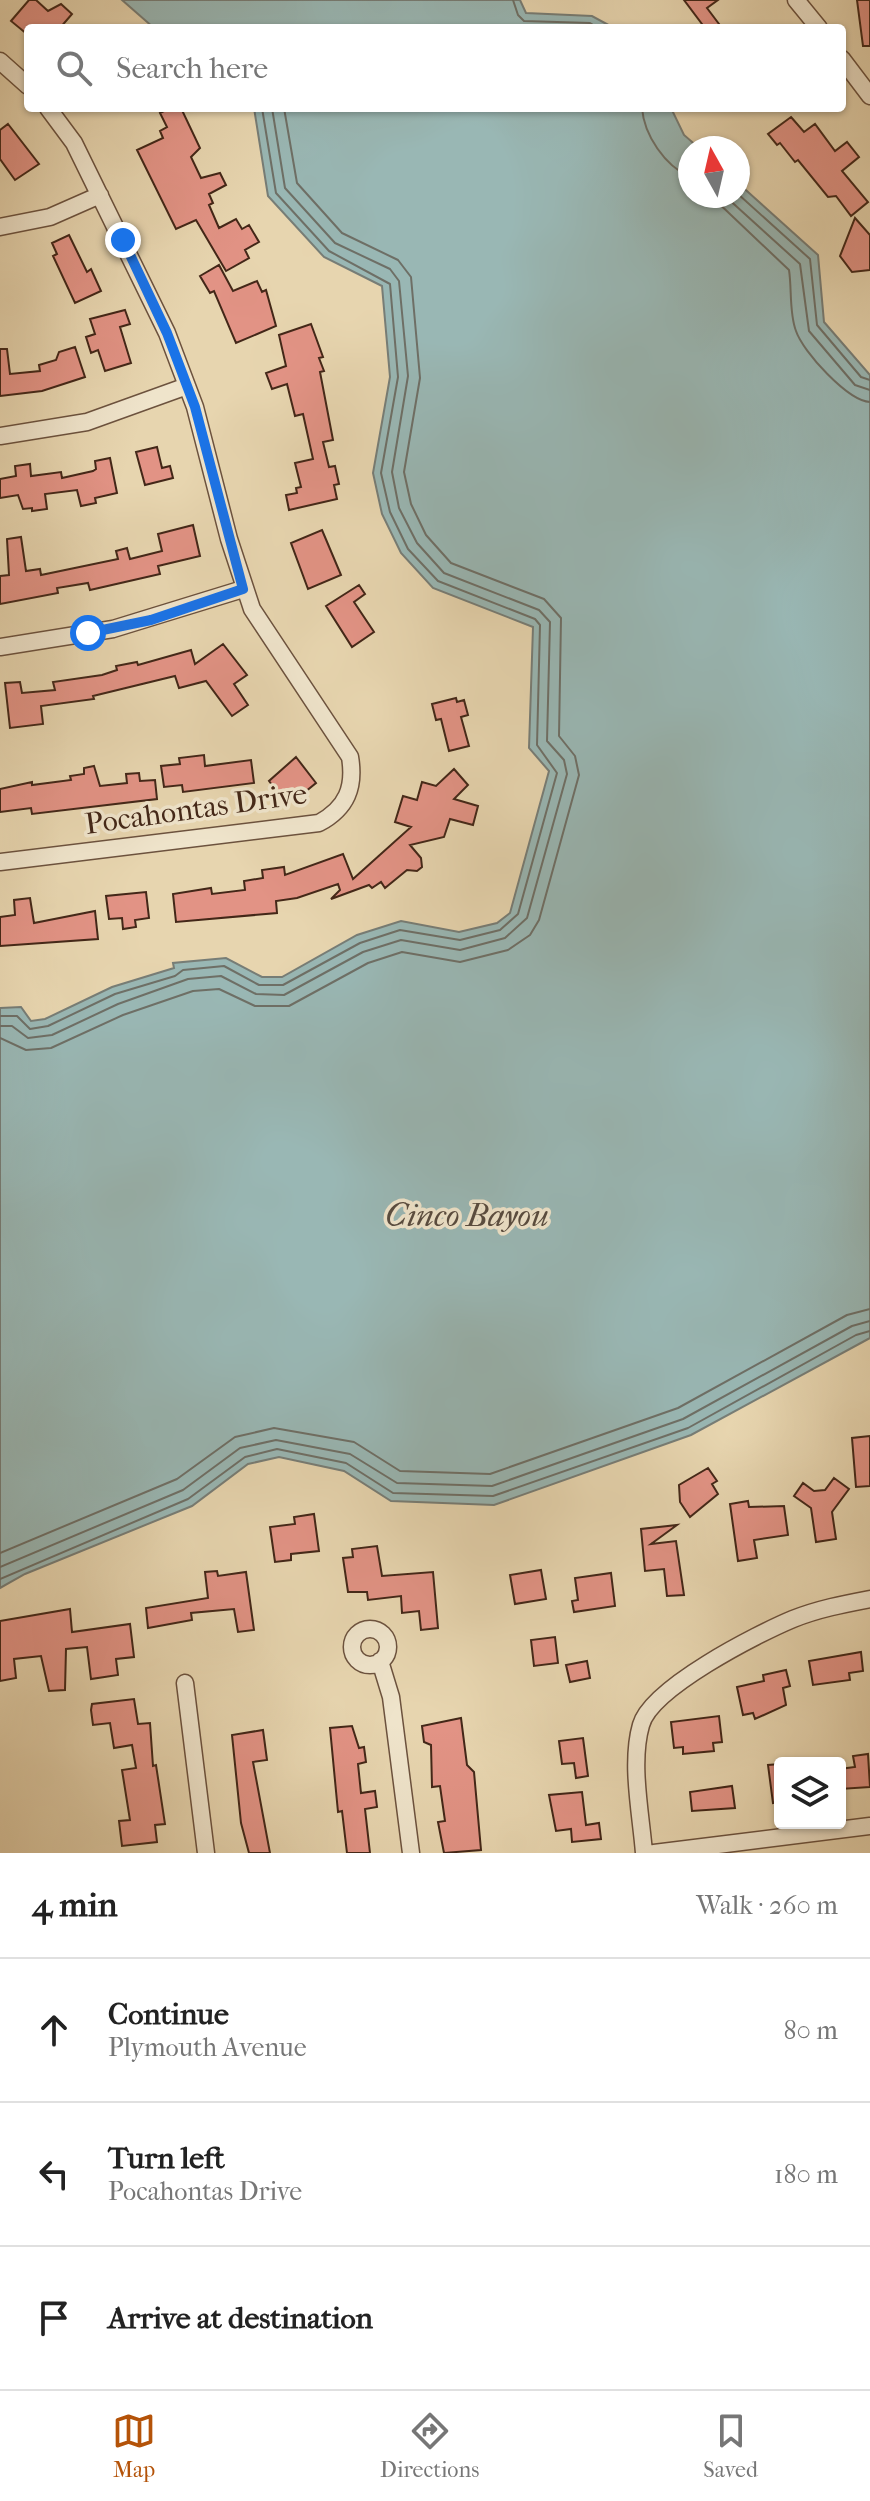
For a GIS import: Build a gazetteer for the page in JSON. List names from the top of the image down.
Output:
{
  "streets": {
    "street": ["Pocahontas Drive"]
  },
  "water": ["Cinco Bayou"],
  "north": "top",
  "page": {
    "search": "Search here",
    "heading": ["4 min", "Walk · 260 m"],
    "list": [
      ["Continue", "Plymouth Avenue", "80 m"],
      ["Turn left", "Pocahontas Drive", "180 m"],
      "Arrive at destination"
    ],
    "nav": ["Map", "Directions", "Saved"]
  }
}
